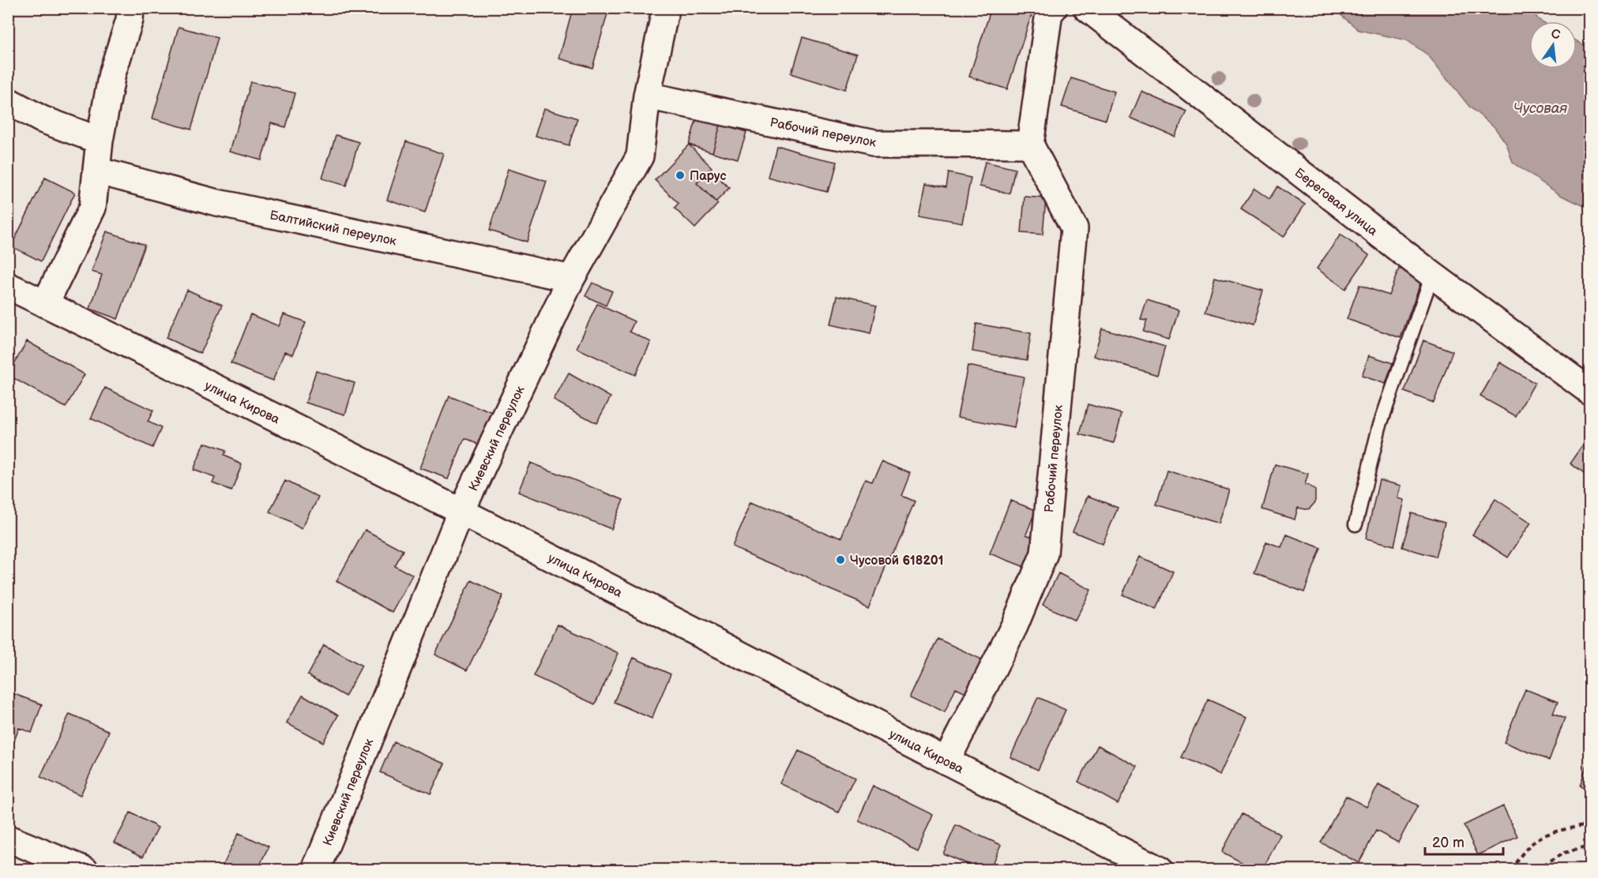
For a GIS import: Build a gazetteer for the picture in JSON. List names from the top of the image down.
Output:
{
  "streets": {
    "street": [
      "Рабочий переулок",
      "Береговая улица",
      "Балтийский переулок",
      "улица Кирова",
      "Киевский переулок"
    ]
  },
  "crossings": [
    ["Рабочий переулок", "улица Кирова"],
    ["Рабочий переулок", "Киевский переулок"],
    ["Балтийский переулок", "Киевский переулок"],
    ["улица Кирова", "Киевский переулок"]
  ],
  "water": ["Чусовая"],
  "places": ["Парус", "Чусовой 618201"],
  "scale_bar": "20 m",
  "north": "top"
}
